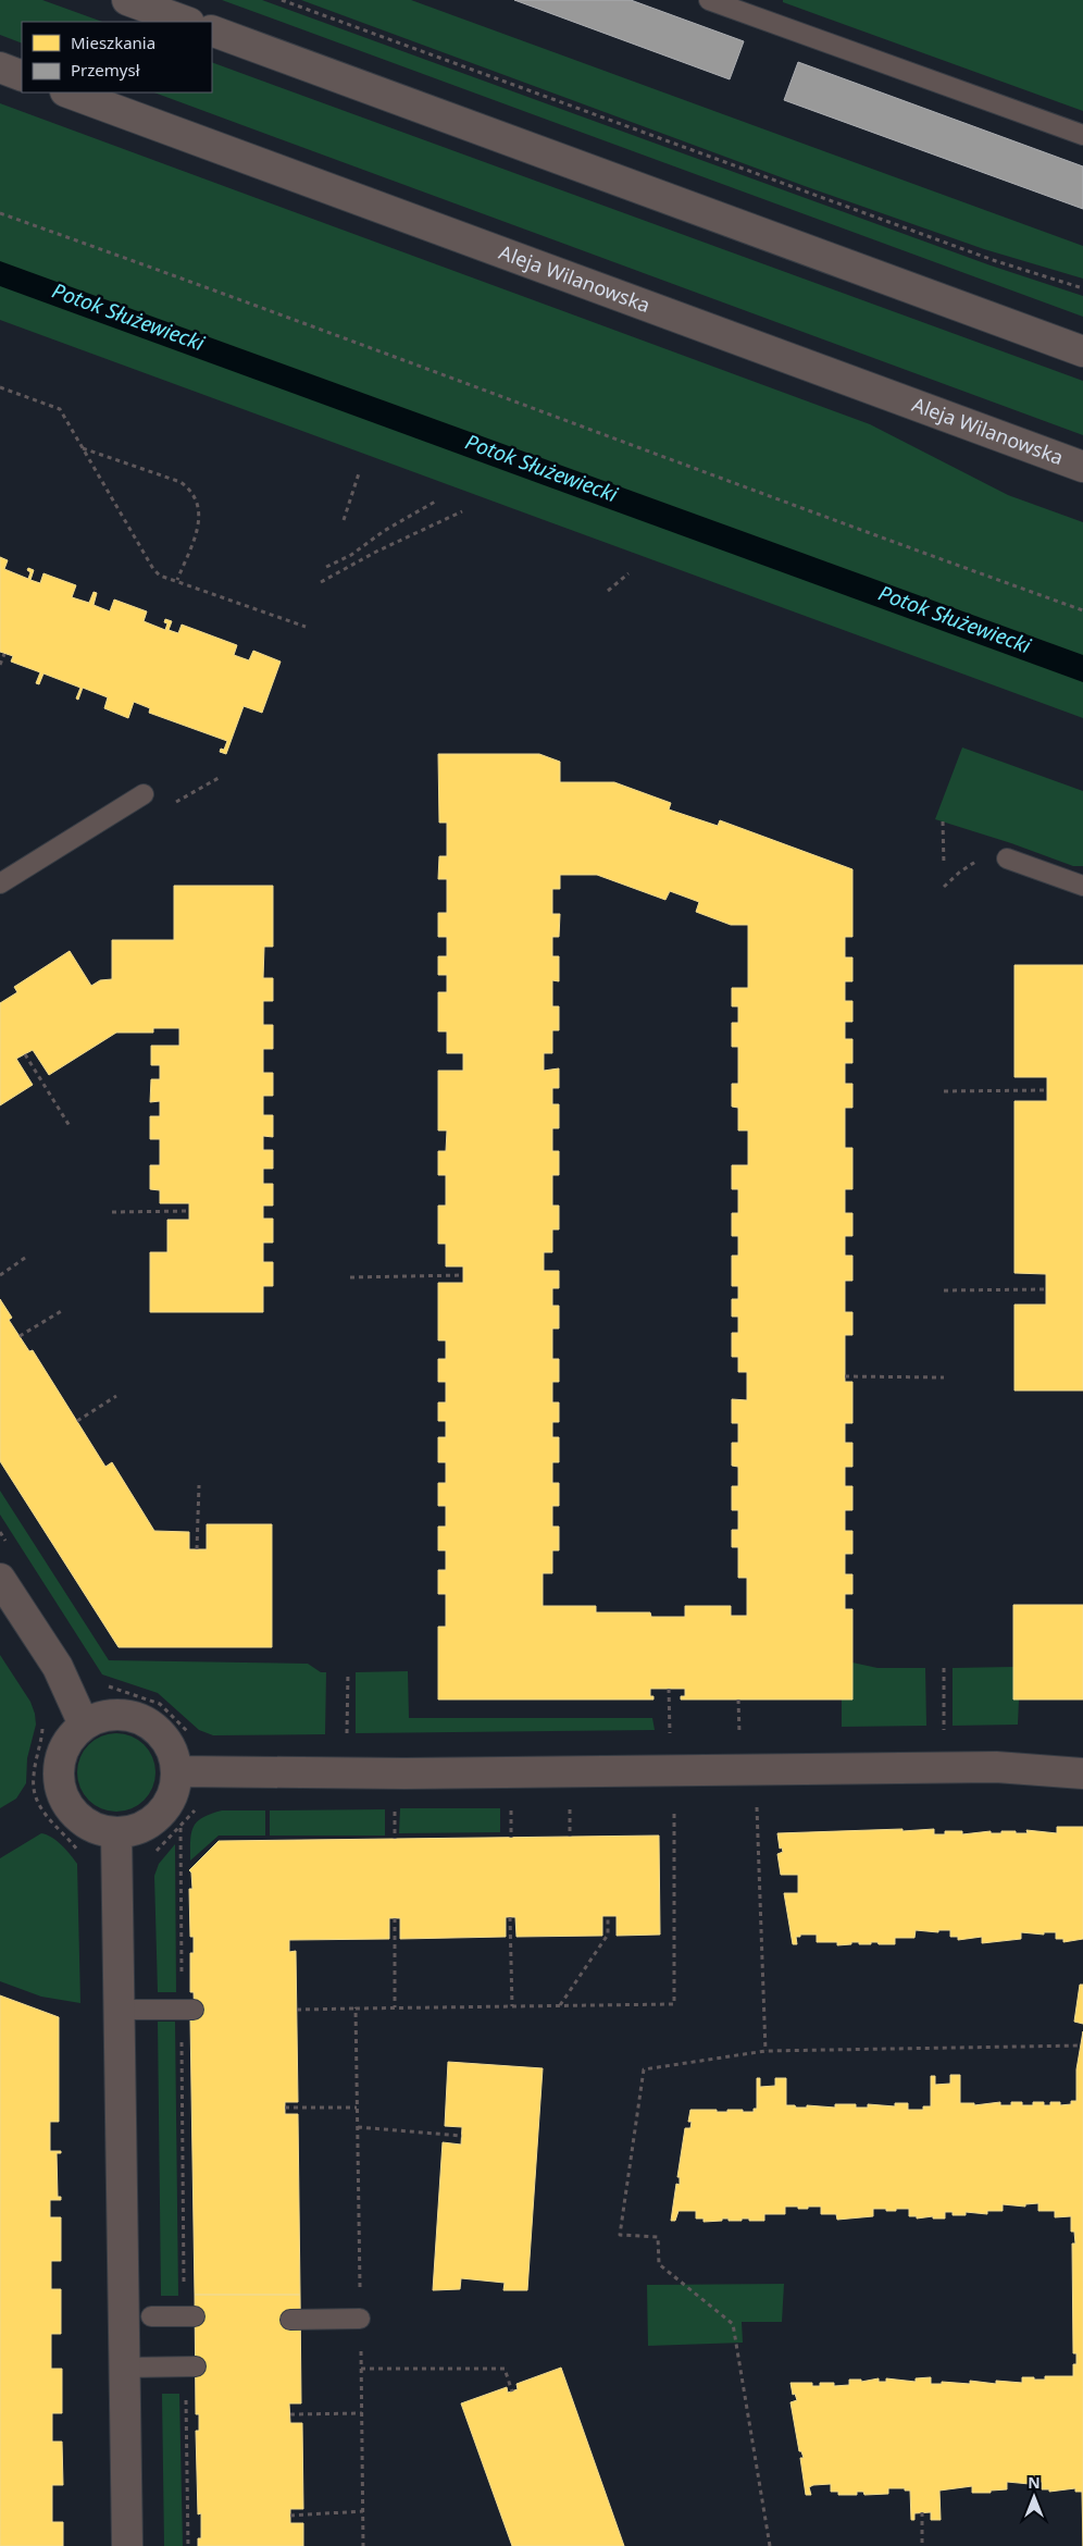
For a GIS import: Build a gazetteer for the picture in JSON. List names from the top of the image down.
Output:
{
  "streets": {
    "main road": ["Aleja Wilanowska"]
  },
  "water": ["Potok Służewiecki"],
  "legend": ["Mieszkania", "Przemysł"],
  "north": "top"
}
